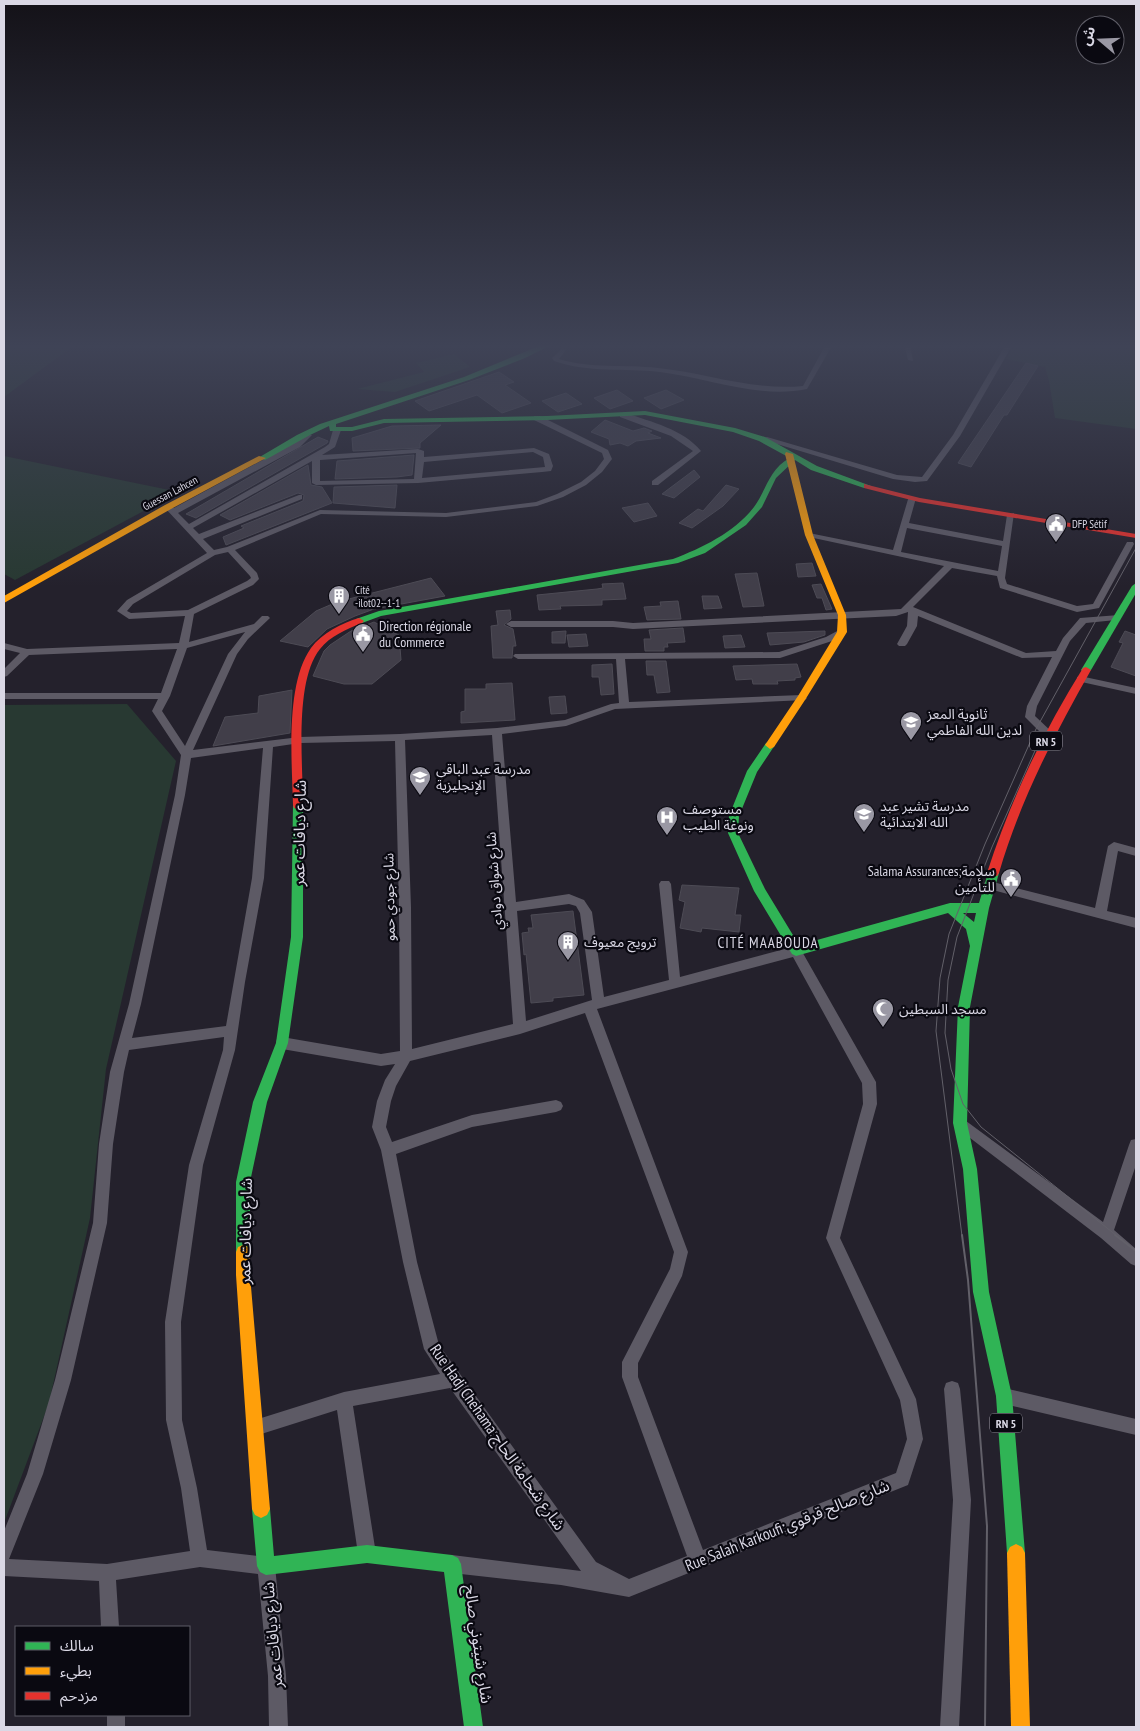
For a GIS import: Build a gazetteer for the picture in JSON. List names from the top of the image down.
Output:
{
  "streets": {
    "street": [
      "Guessan Lahcen",
      "RN 5",
      "شارع ديافات عمر",
      "شارع شواق دوادي",
      "شارع جودي حمو",
      "Rue Hadj Chehama;شارع شحامة الحاج",
      "Rue Salah Karkoufi;شارع صالح قرقوي",
      "شارع شيتوني صالح"
    ]
  },
  "crossings": [
    ["شارع جودي حمو", "Rue Hadj Chehama;شارع شحامة الحاج"],
    ["Rue Hadj Chehama;شارع شحامة الحاج", "Rue Salah Karkoufi;شارع صالح قرقوي"]
  ],
  "districts": ["CITÉ MAABOUDA"],
  "places": {
    "public building": ["DFP Sétif", "Direction régionale du Commerce", "Salama Assurances;سلامة للتأمين"],
    "building": ["Cité -ilot02--1-1", "ترويج معيوف"],
    "school or university": ["ثانوية المعز لدين الله الفاطمي", "مدرسة عبد الباقي الإنجليزية", "مدرسة تشير عبد الله الابتدائية"],
    "hospital": ["مستوصف ونوغة الطيب"],
    "mosque": ["مسجد السبطين"]
  },
  "legend": ["سالك", "بطيء", "مزدحم"],
  "north": "left"
}
